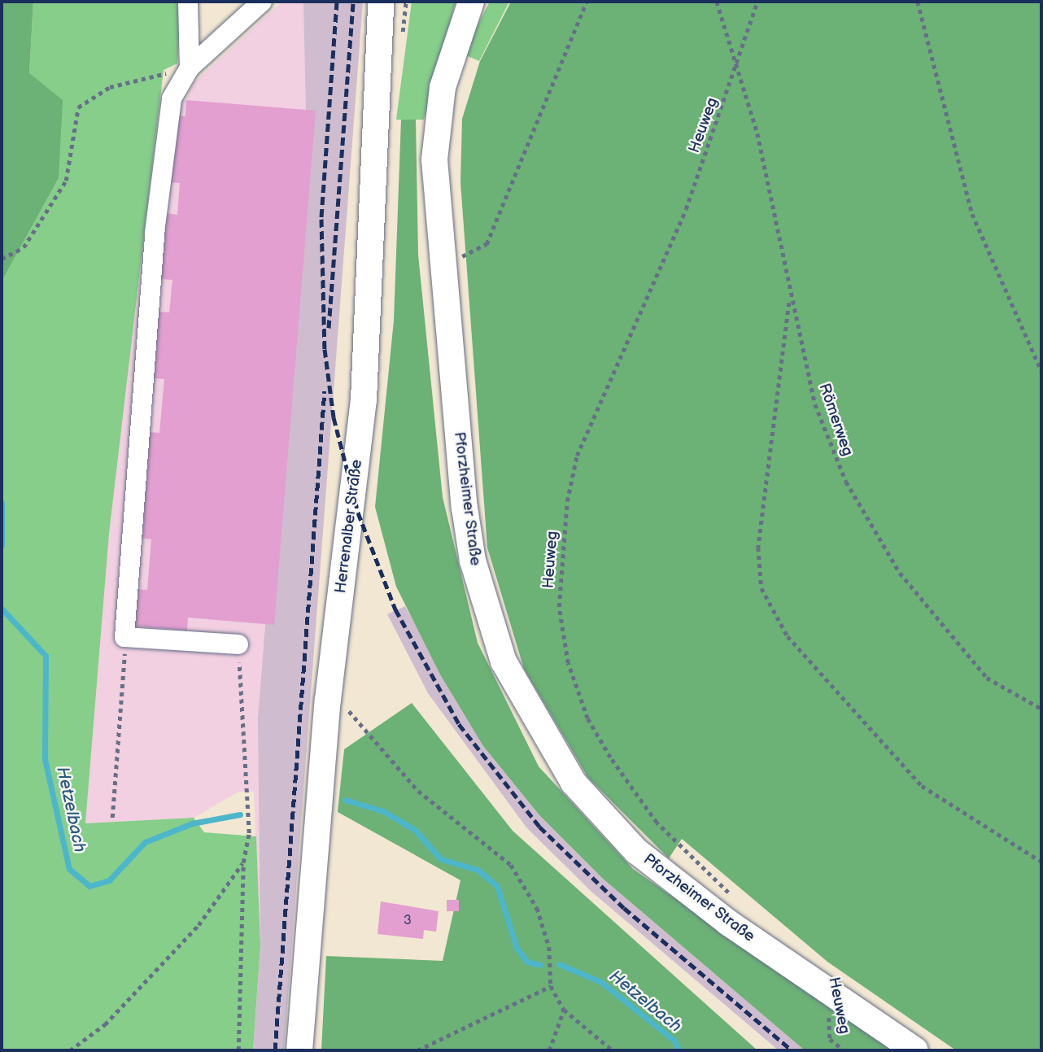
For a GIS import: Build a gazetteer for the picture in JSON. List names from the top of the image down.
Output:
{
  "streets": {
    "main road": ["Pforzheimer Straße", "Herrenalber Straße"],
    "path": ["Heuweg", "Römerweg"]
  },
  "crossings": [
    ["Heuweg", "Römerweg"],
    ["Heuweg", "Pforzheimer Straße"]
  ],
  "water": ["Hetzelbach"],
  "house_numbers": ["3"]
}
